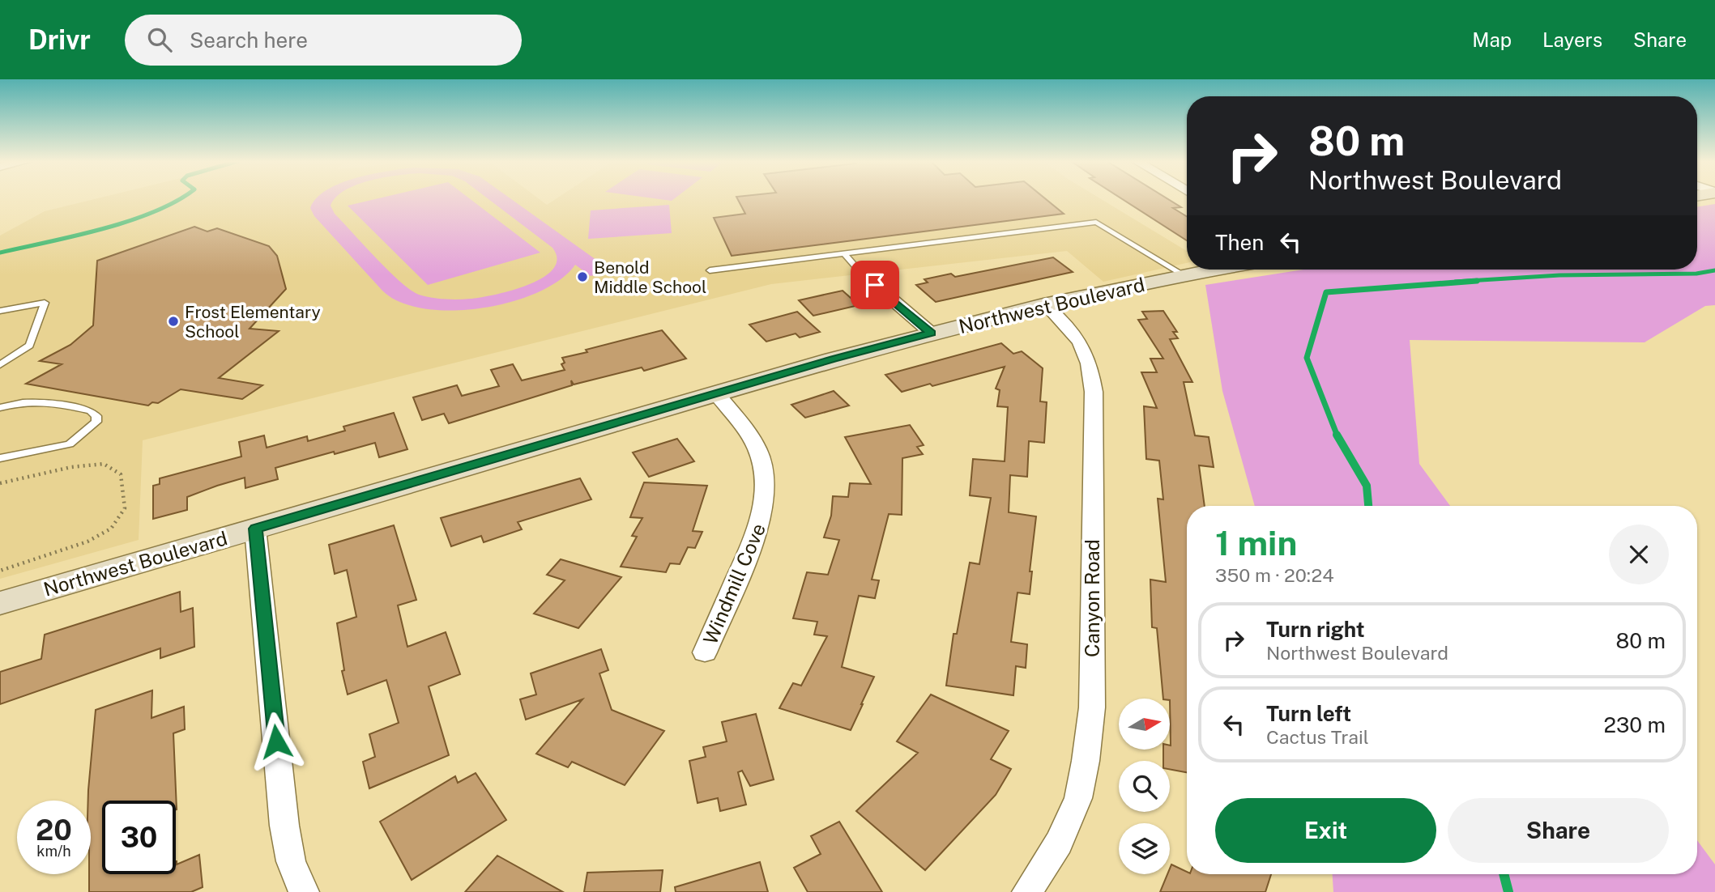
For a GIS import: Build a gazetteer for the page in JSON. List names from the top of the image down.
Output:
{
  "streets": {
    "street": ["Northwest Boulevard", "Windmill Cove", "Canyon Road"]
  },
  "crossings": [
    ["Northwest Boulevard", "Windmill Cove"],
    ["Northwest Boulevard", "Canyon Road"]
  ],
  "places": ["Benold Middle School", "Frost Elementary School"],
  "north": "right",
  "page": {
    "header": "Drivr",
    "search": "Search here",
    "nav": ["Map", "Layers", "Share"],
    "turn": ["80 m", "Northwest Boulevard"],
    "then": "Then",
    "heading": ["1 min", "350 m · 20:24"],
    "list": [
      {
        "name": "Turn right",
        "note": "Northwest Boulevard",
        "value": "80 m"
      },
      {
        "name": "Turn left",
        "note": "Cactus Trail",
        "value": "230 m"
      }
    ],
    "buttons": ["Exit", "Share"],
    "speed": "20 km/h",
    "limit": "30"
  }
}
